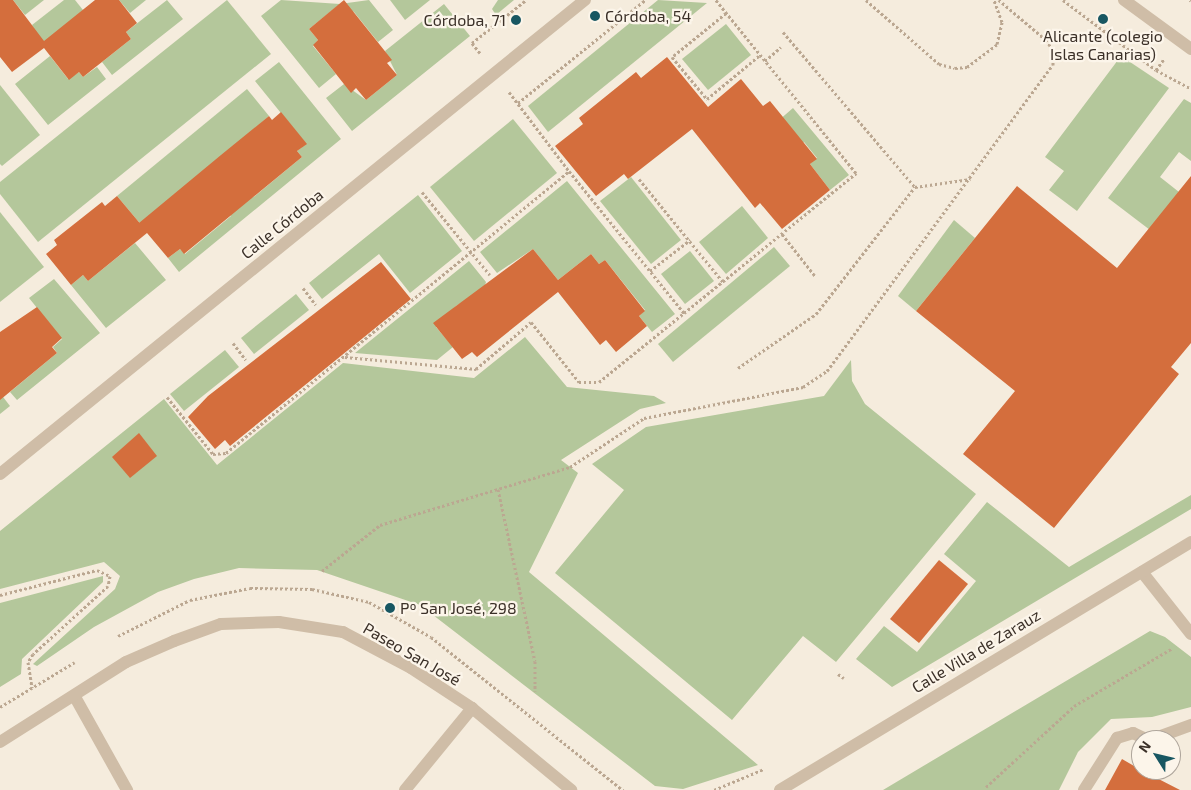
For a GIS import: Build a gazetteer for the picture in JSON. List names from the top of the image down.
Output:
{
  "streets": {
    "street": ["Calle Córdoba", "Calle Villa de Zarauz", "Paseo San José"]
  },
  "places": [
    "Córdoba, 54",
    "Alicante (colegio Islas Canarias)",
    "Córdoba, 71",
    "Pº San José, 298"
  ],
  "north": "top left"
}
